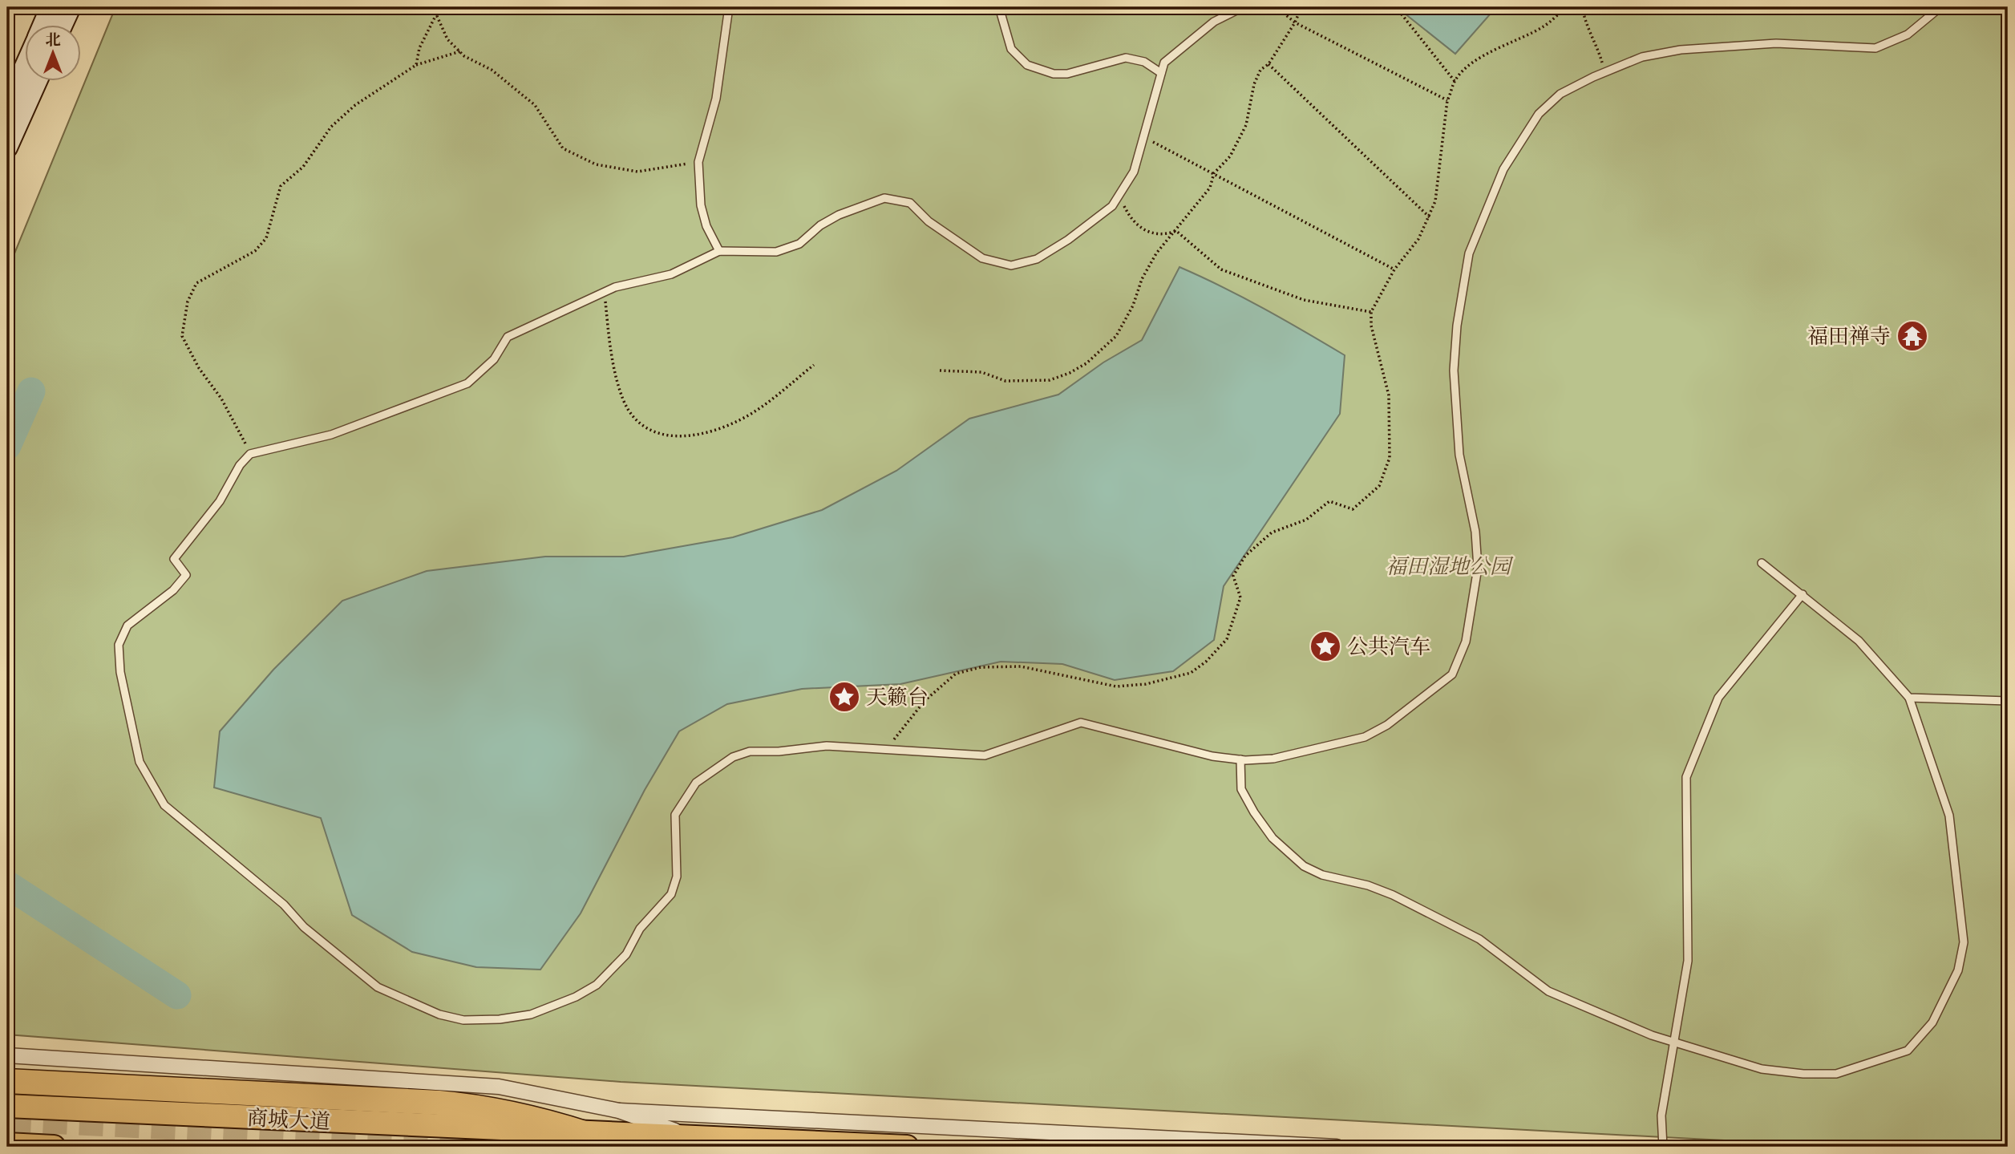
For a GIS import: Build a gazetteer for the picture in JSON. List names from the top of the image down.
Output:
{
  "streets": {
    "main road": ["商城大道"]
  },
  "parks": ["福田湿地公园"],
  "places": {
    "temple": ["福田禅寺"],
    "place": ["公共汽车", "天籁台"]
  },
  "north": "top"
}
